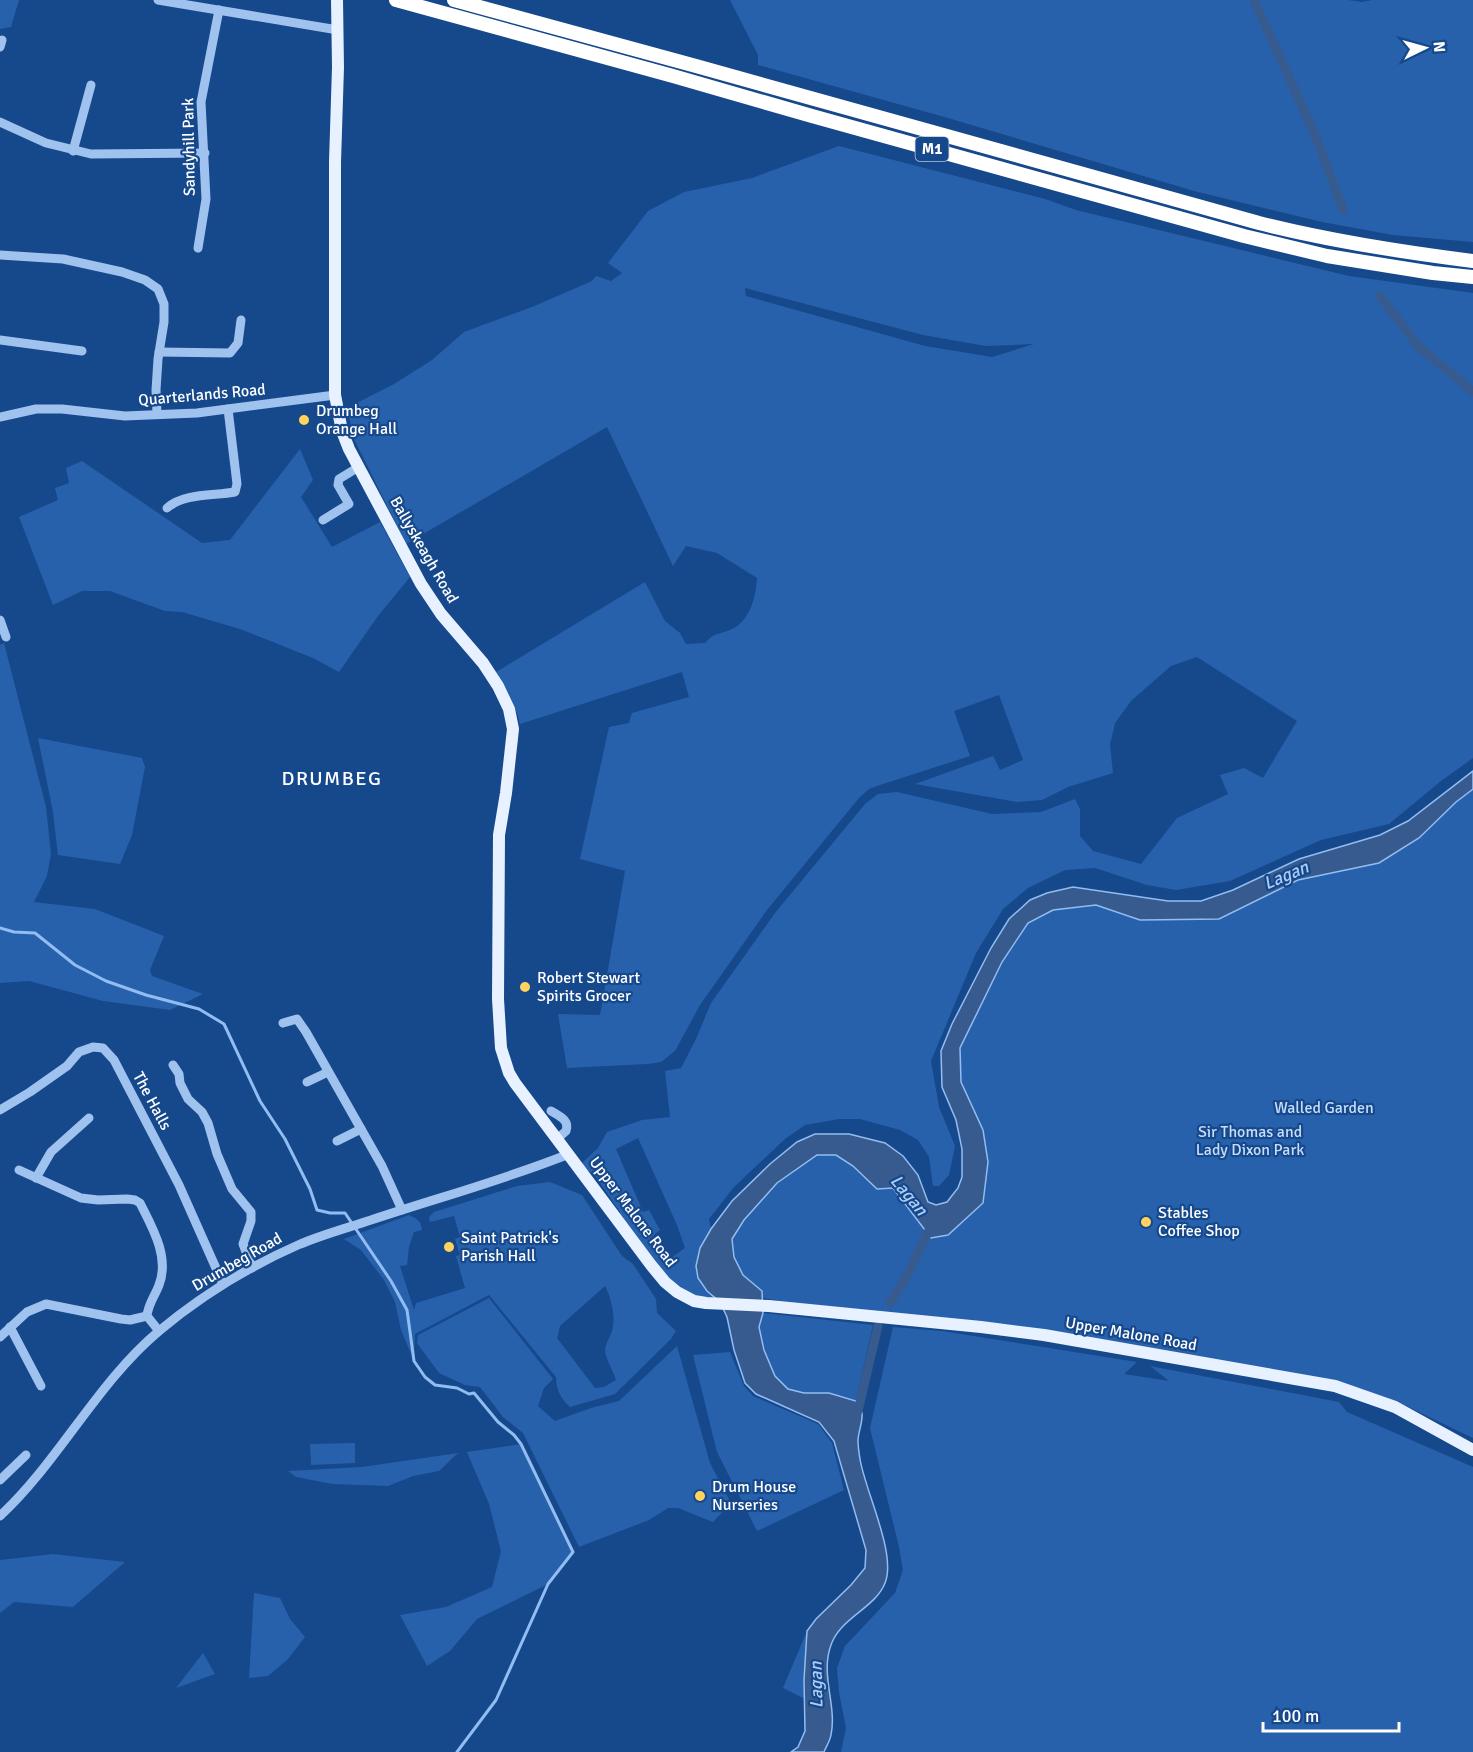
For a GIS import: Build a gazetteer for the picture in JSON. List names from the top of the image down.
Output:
{
  "streets": {
    "highway": ["M1"],
    "main road": ["Ballyskeagh Road", "Upper Malone Road"],
    "street": [
      "Sandyhill Park",
      "Quarterlands Road",
      "The Halls",
      "Drumbeg Road"
    ]
  },
  "crossings": [
    ["Quarterlands Road", "Ballyskeagh Road"],
    ["Ballyskeagh Road", "Upper Malone Road"],
    ["Ballyskeagh Road", "Drumbeg Road"],
    ["The Halls", "Drumbeg Road"],
    ["Upper Malone Road", "Drumbeg Road"]
  ],
  "districts": ["DRUMBEG"],
  "water": ["Lagan"],
  "parks": ["Walled Garden", "Sir Thomas and Lady Dixon Park"],
  "places": [
    "Drumbeg Orange Hall",
    "Robert Stewart Spirits Grocer",
    "Stables Coffee Shop",
    "Saint Patrick's Parish Hall",
    "Drum House Nurseries"
  ],
  "scale_bar": "100 m",
  "north": "right"
}
